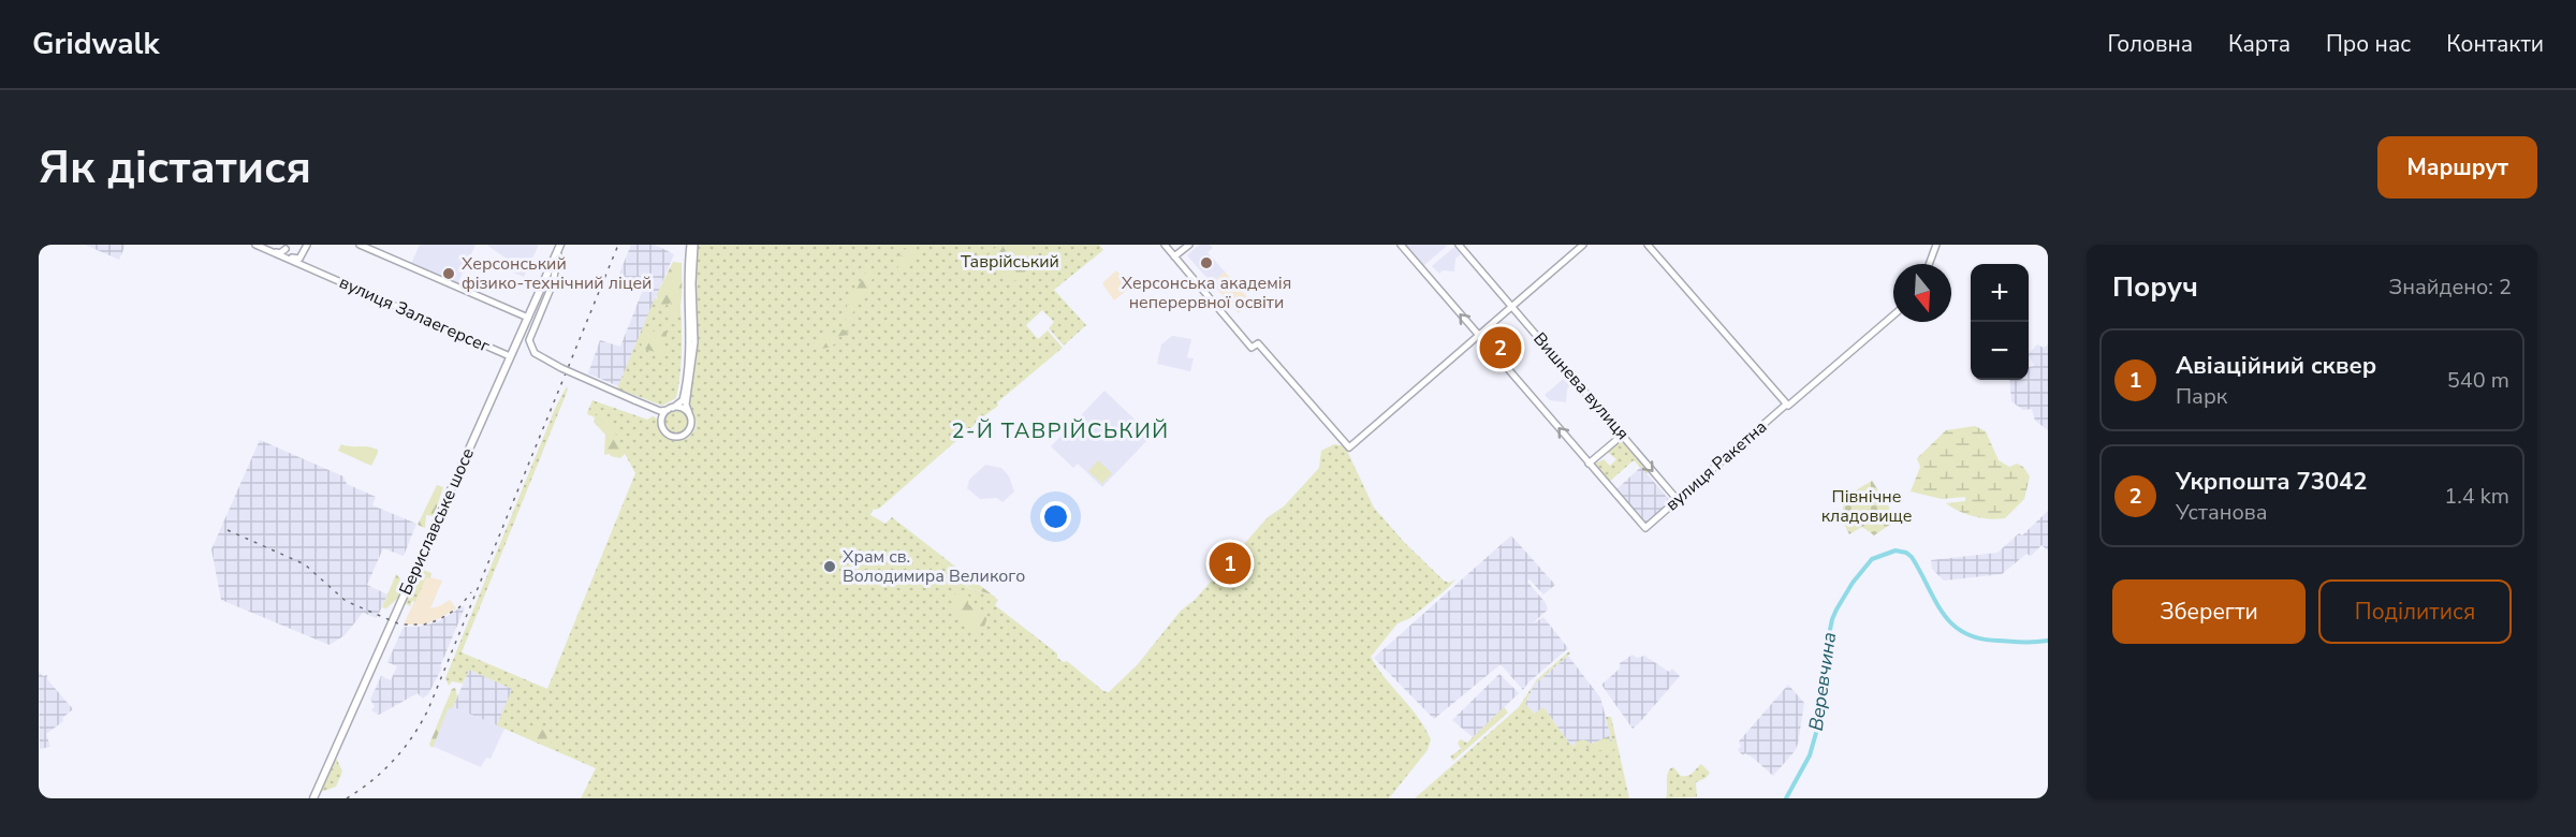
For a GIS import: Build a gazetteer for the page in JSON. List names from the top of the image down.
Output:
{
  "streets": {
    "main road": ["Бериславське шосе"],
    "street": ["вулиця Залаегерсег", "Вишнева вулиця", "вулиця Ракетна"]
  },
  "crossings": [
    ["вулиця Залаегерсег", "Бериславське шосе"],
    ["Вишнева вулиця", "вулиця Ракетна"]
  ],
  "districts": ["2-Й ТАВРІЙСЬКИЙ"],
  "water": ["Веревчина"],
  "parks": ["Таврійський", "Північне кладовище"],
  "places": ["Херсонська академія неперервної освіти", "Херсонський фізико-технічний ліцей", "Храм св. Володимира Великого"],
  "north": "bottom",
  "page": {
    "header": "Gridwalk",
    "nav": [
      "Головна",
      "Карта",
      "Про нас",
      "Контакти"
    ],
    "buttons": [
      "Маршрут",
      ["Зберегти", "Поділитися"]
    ],
    "title": "Як дістатися",
    "heading": ["Поруч", "Знайдено: 2"],
    "map_buttons": ["+", "−"],
    "pins": ["2", "1"],
    "list": [
      {
        "mark": "1",
        "name": "Авіаційний сквер",
        "note": "Парк",
        "value": "540 m"
      },
      {
        "mark": "2",
        "name": "Укрпошта 73042",
        "note": "Установа",
        "value": "1.4 km"
      }
    ]
  }
}
